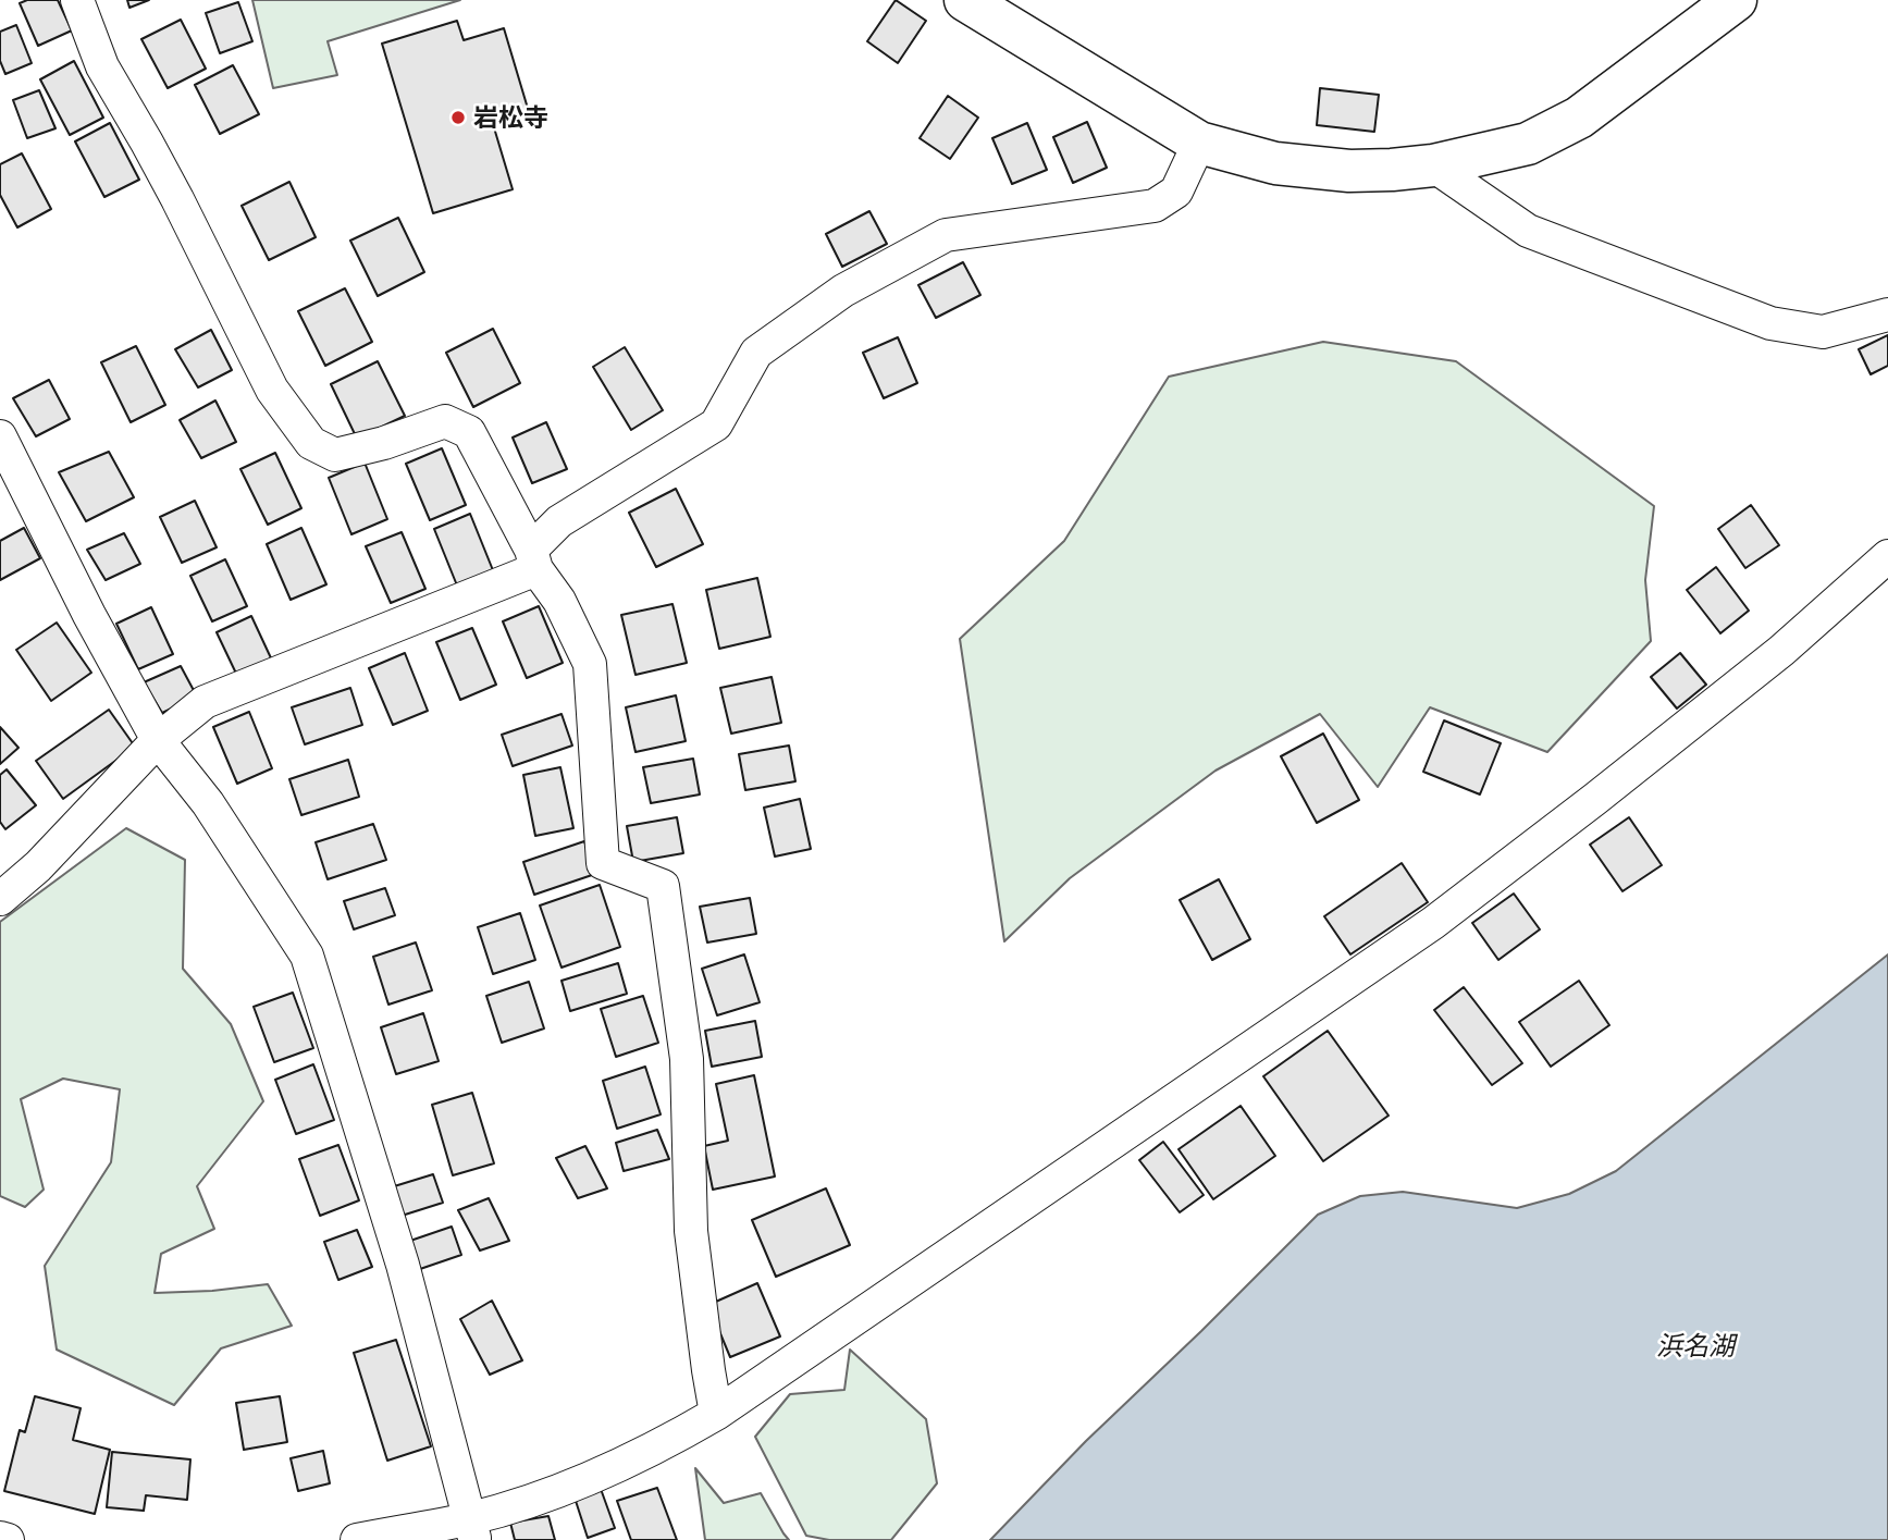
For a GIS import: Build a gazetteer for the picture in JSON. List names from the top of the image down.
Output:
{
  "water": ["浜名湖"],
  "places": ["岩松寺"]
}
